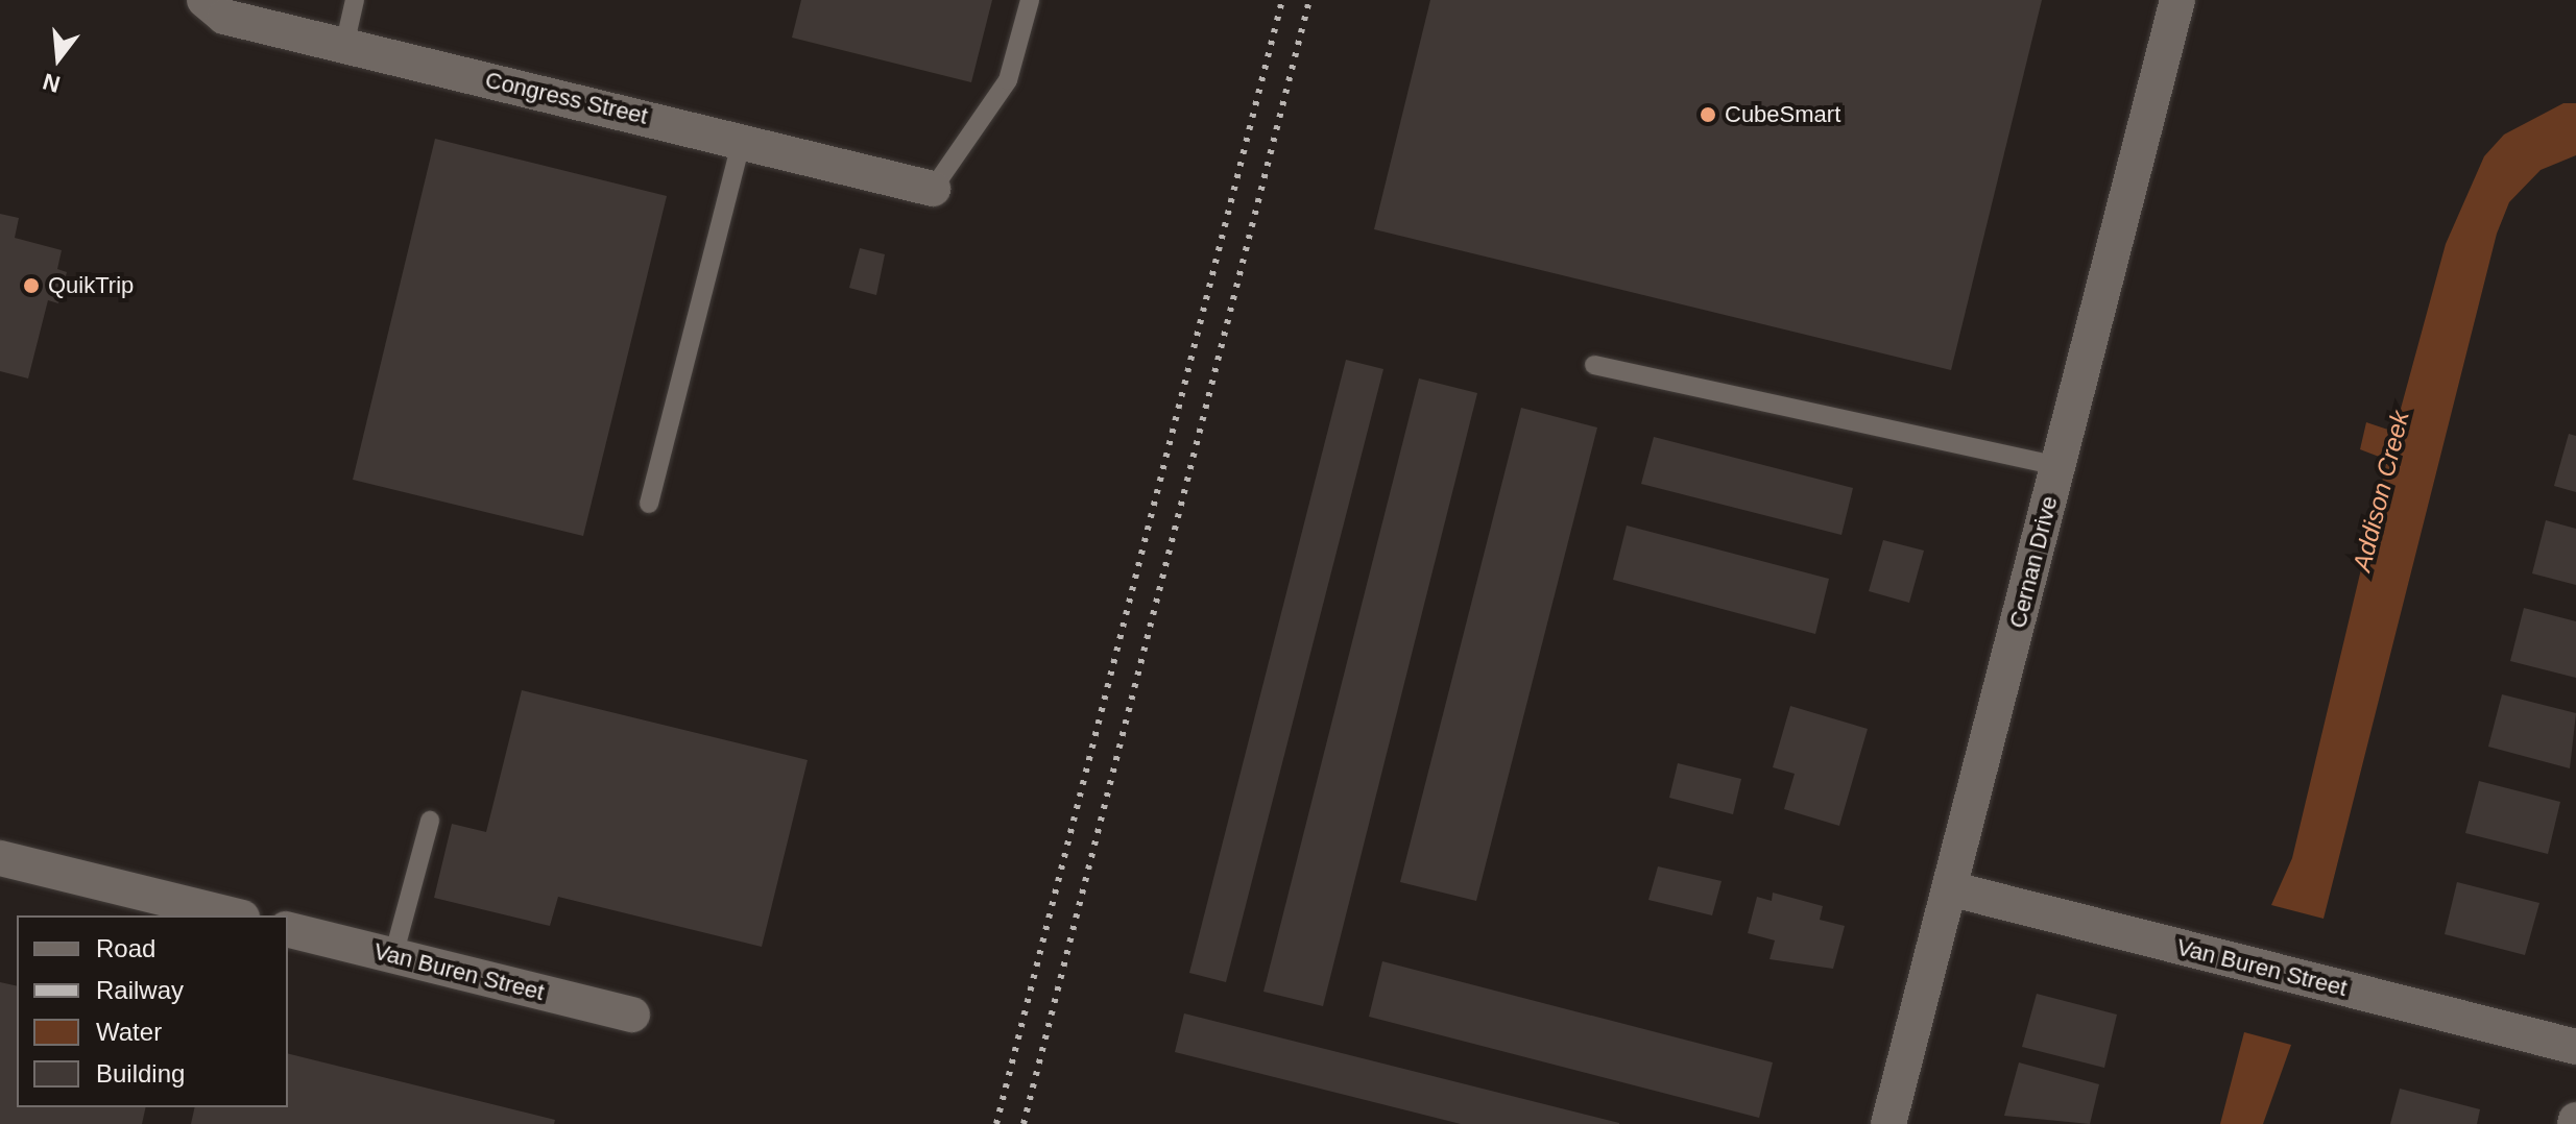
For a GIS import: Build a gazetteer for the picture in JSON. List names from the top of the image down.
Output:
{
  "streets": {
    "street": ["Congress Street", "Cernan Drive", "Van Buren Street"]
  },
  "crossings": [
    ["Cernan Drive", "Van Buren Street"]
  ],
  "water": ["Addison Creek"],
  "places": ["CubeSmart", "QuikTrip"],
  "legend": [
    "Road",
    "Railway",
    "Water",
    "Building"
  ],
  "north": "bottom"
}
